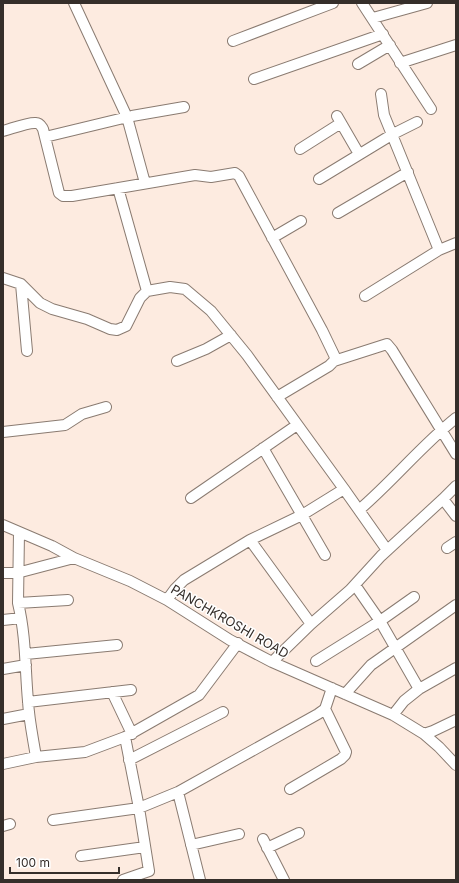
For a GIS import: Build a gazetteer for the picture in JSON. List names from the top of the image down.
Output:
{
  "streets": {
    "street": ["PANCHKROSHI ROAD"]
  },
  "scale_bar": "100 m"
}
